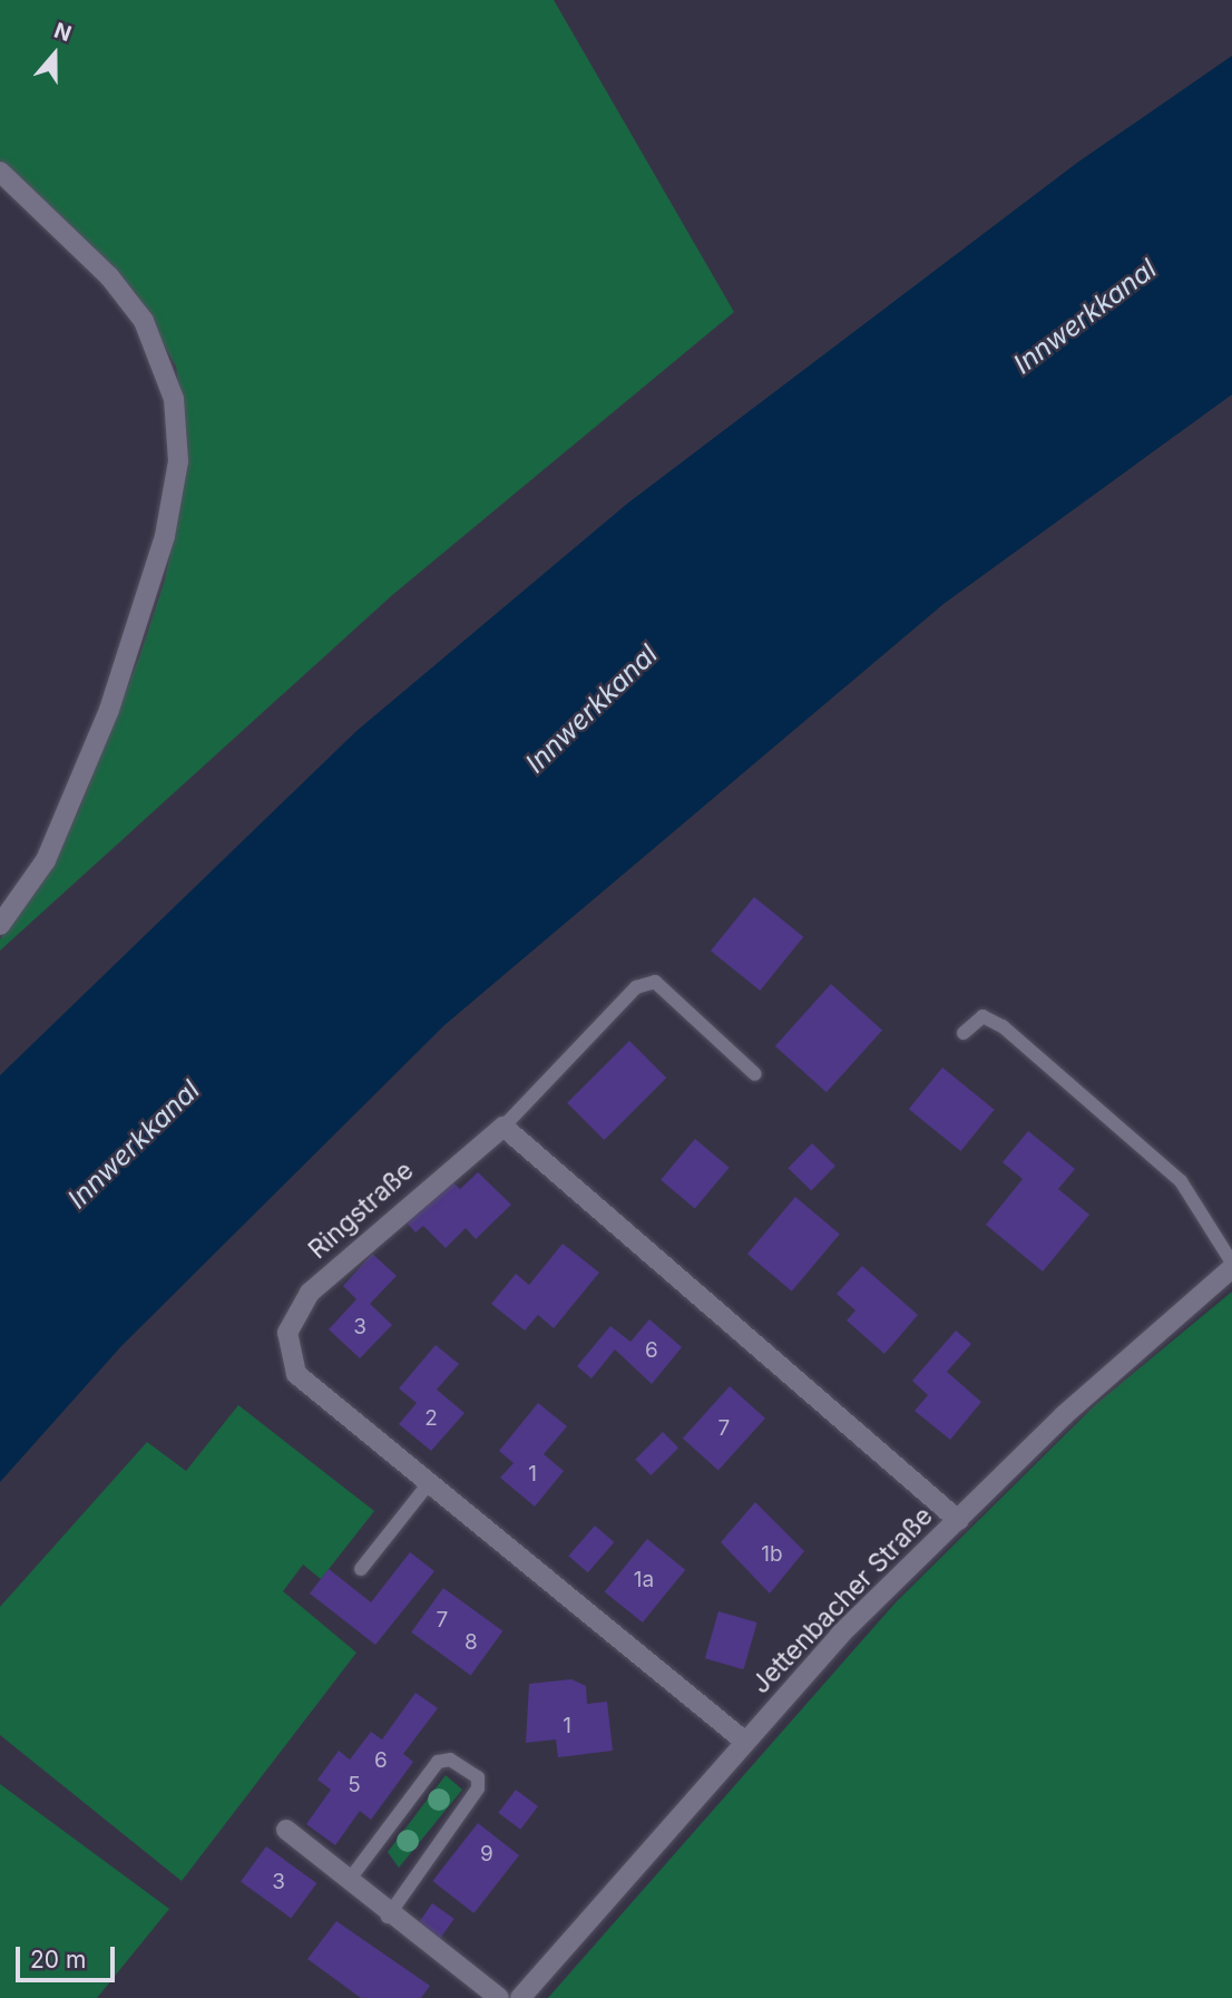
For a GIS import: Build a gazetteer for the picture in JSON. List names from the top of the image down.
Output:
{
  "streets": {
    "street": ["Ringstraße", "Jettenbacher Straße"]
  },
  "crossings": [
    ["Ringstraße", "Jettenbacher Straße"]
  ],
  "water": ["Innwerkkanal"],
  "house_numbers": [
    "3",
    "6",
    "2",
    "7",
    "1",
    "1b",
    "1a",
    "7",
    "8",
    "1",
    "6",
    "5",
    "9",
    "3"
  ],
  "scale_bar": "20 m",
  "north": "top"
}
